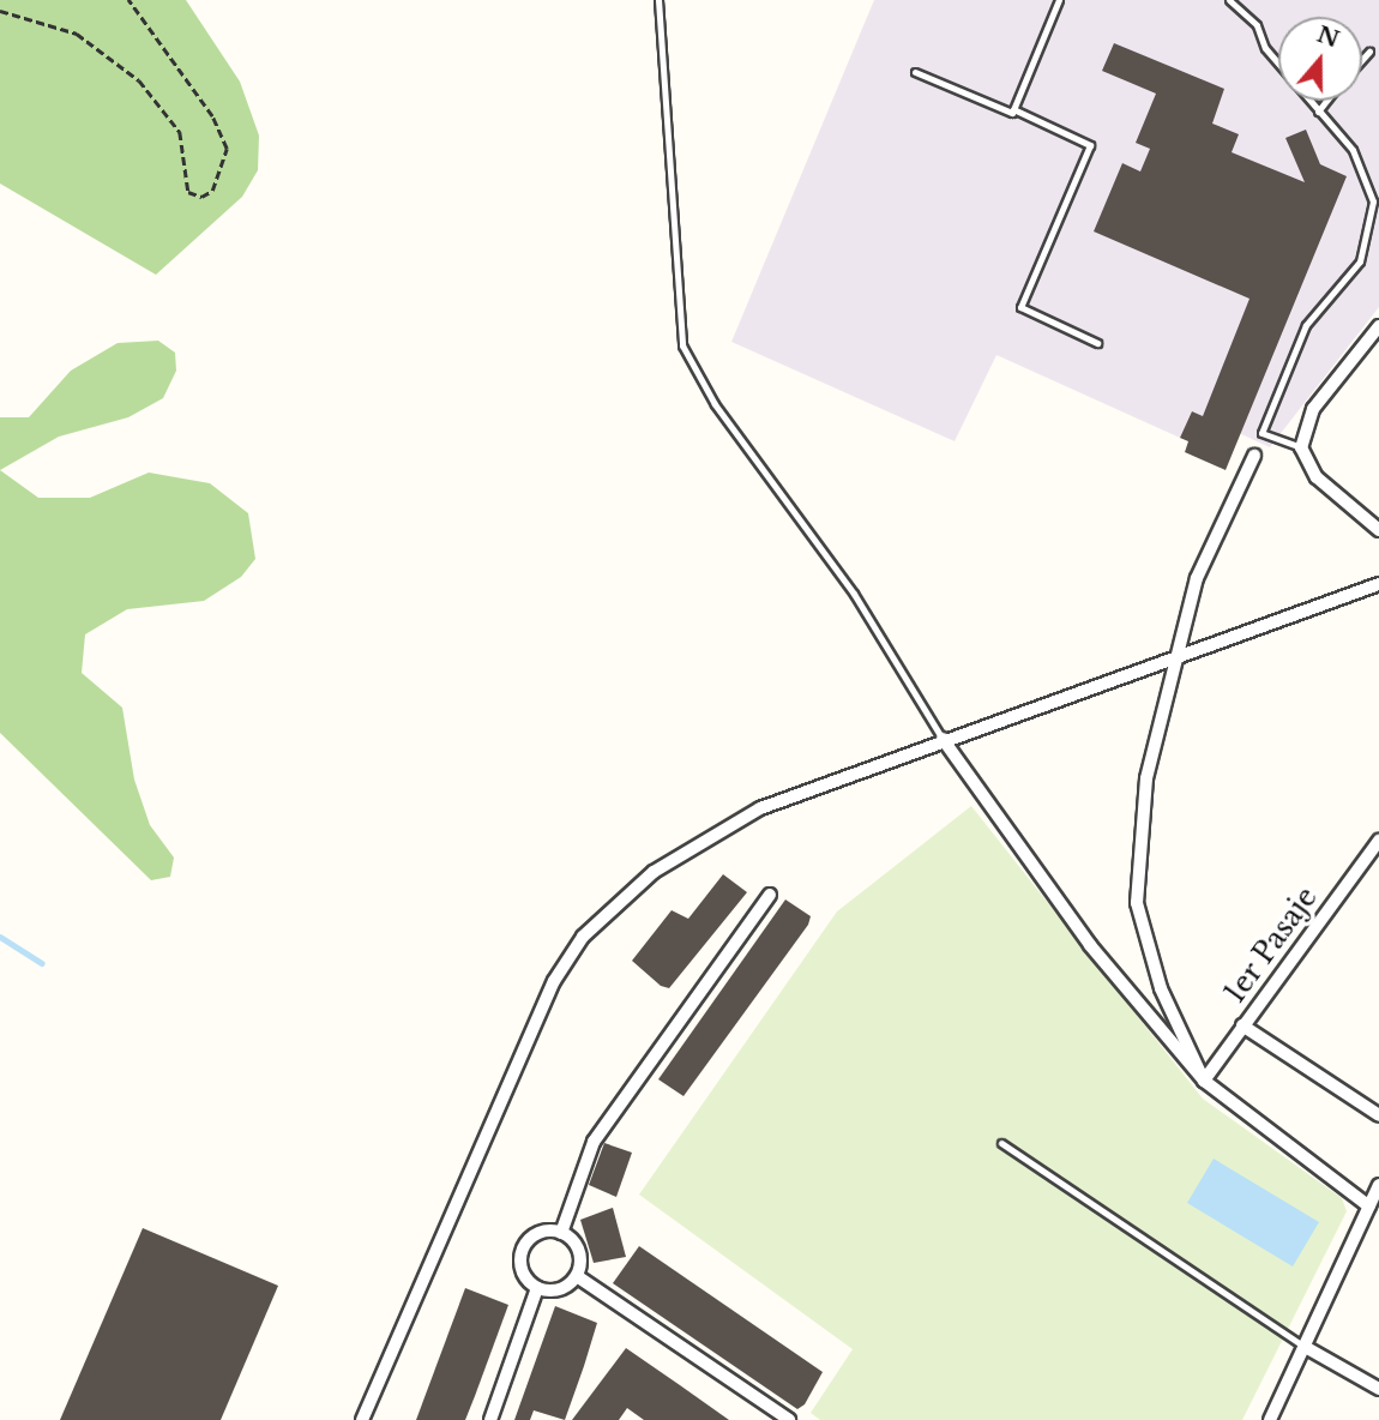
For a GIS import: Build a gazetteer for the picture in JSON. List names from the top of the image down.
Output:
{
  "streets": {
    "street": ["1er Pasaje"]
  },
  "north": "top"
}
